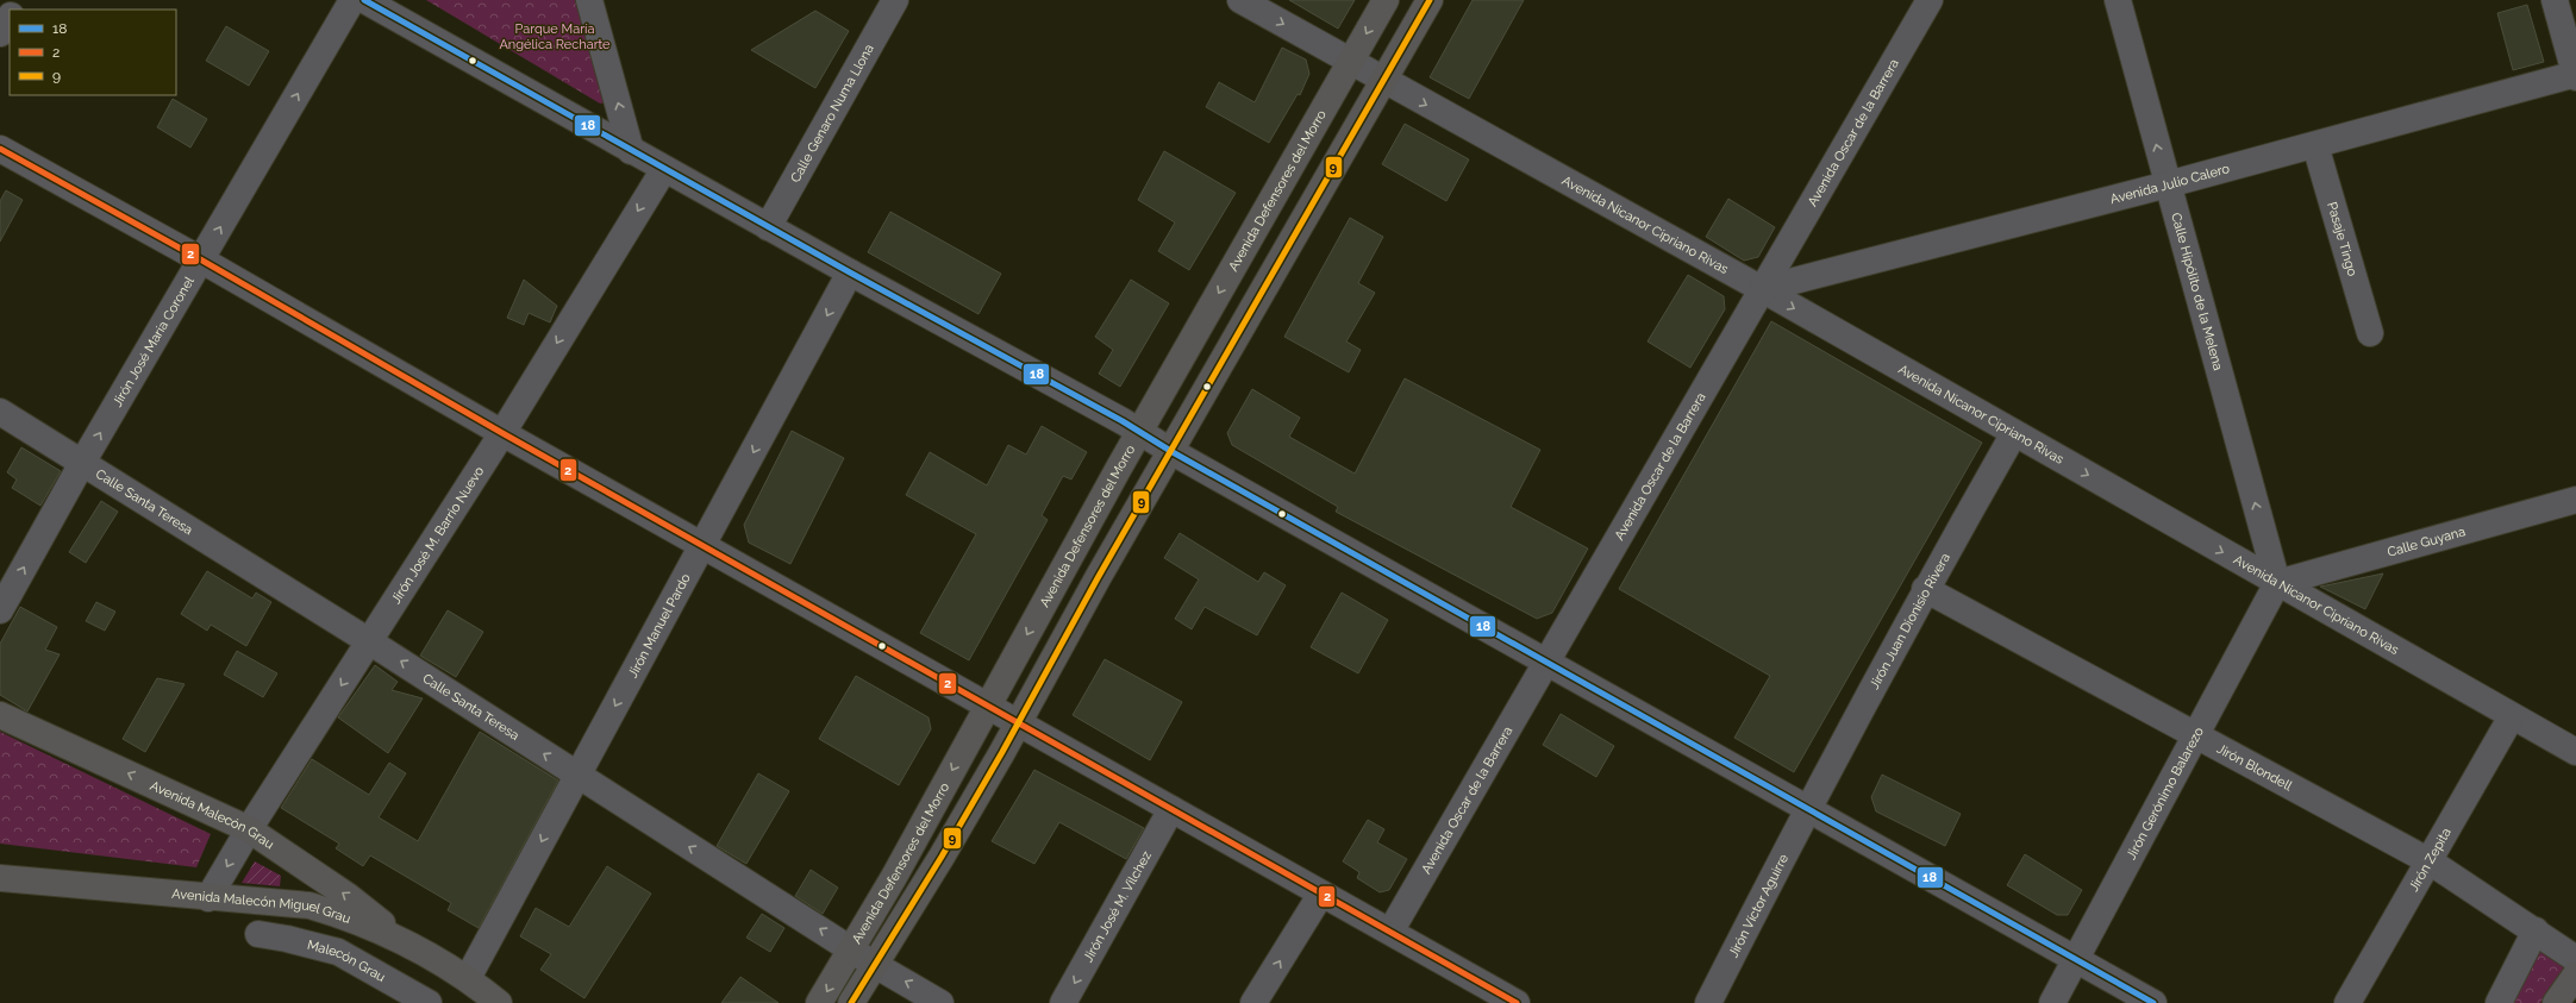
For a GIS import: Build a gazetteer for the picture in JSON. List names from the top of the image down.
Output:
{
  "streets": {
    "main road": ["Avenida Defensores del Morro", "Avenida Malecón Grau", "Avenida Malecón Miguel Grau"],
    "street": [
      "Calle Genaro Numa Llona",
      "Avenida Oscar de la Barrera",
      "Avenida Julio Calero",
      "Avenida Nicanor Cipriano Rivas",
      "Pasaje Tingo",
      "Calle Hipólito de la Melena",
      "Jirón José María Coronel",
      "Calle Santa Teresa",
      "Jirón José M. Barrio Nuevo",
      "Calle Guyana",
      "Jirón Juan Dionisio Rivera",
      "Jirón Manuel Pardo",
      "Jirón Blondell",
      "Jirón Gerónimo Balarezo",
      "Jirón Zepita",
      "Jirón Víctor Aguirre",
      "Jirón José M. Vilchez",
      "Malecón Grau"
    ]
  },
  "crossings": [
    ["Avenida Oscar de la Barrera", "Avenida Julio Calero"],
    ["Avenida Oscar de la Barrera", "Avenida Nicanor Cipriano Rivas"],
    ["Avenida Julio Calero", "Avenida Nicanor Cipriano Rivas"],
    ["Avenida Julio Calero", "Pasaje Tingo"],
    ["Avenida Julio Calero", "Calle Hipólito de la Melena"],
    ["Avenida Defensores del Morro", "Avenida Nicanor Cipriano Rivas"],
    ["Avenida Defensores del Morro", "Calle Santa Teresa"],
    ["Avenida Nicanor Cipriano Rivas", "Calle Hipólito de la Melena"],
    ["Avenida Nicanor Cipriano Rivas", "Calle Guyana"],
    ["Avenida Nicanor Cipriano Rivas", "Jirón Juan Dionisio Rivera"],
    ["Avenida Nicanor Cipriano Rivas", "Jirón Gerónimo Balarezo"],
    ["Avenida Nicanor Cipriano Rivas", "Jirón Zepita"],
    ["Calle Hipólito de la Melena", "Calle Guyana"],
    ["Calle Hipólito de la Melena", "Jirón Gerónimo Balarezo"],
    ["Jirón José María Coronel", "Calle Santa Teresa"],
    ["Calle Santa Teresa", "Jirón José M. Barrio Nuevo"],
    ["Calle Santa Teresa", "Jirón Manuel Pardo"],
    ["Jirón José M. Barrio Nuevo", "Avenida Malecón Grau"],
    ["Jirón José M. Barrio Nuevo", "Avenida Malecón Miguel Grau"],
    ["Calle Guyana", "Jirón Gerónimo Balarezo"],
    ["Jirón Juan Dionisio Rivera", "Jirón Blondell"],
    ["Jirón Juan Dionisio Rivera", "Jirón Víctor Aguirre"],
    ["Jirón Manuel Pardo", "Avenida Malecón Miguel Grau"],
    ["Jirón Blondell", "Jirón Gerónimo Balarezo"],
    ["Jirón Blondell", "Jirón Zepita"],
    ["Avenida Malecón Grau", "Avenida Malecón Miguel Grau"]
  ],
  "one_way": [
    "Avenida Nicanor Cipriano Rivas",
    "Calle Hipólito de la Melena",
    "Jirón José María Coronel",
    "Calle Santa Teresa",
    "Jirón José M. Barrio Nuevo",
    "Jirón Manuel Pardo",
    "Avenida Malecón Grau"
  ],
  "parks": ["Parque María Angélica Recharte"],
  "lines": ["transit line 18", "transit line 9", "transit line 2"],
  "legend": ["18", "2", "9"]
}
